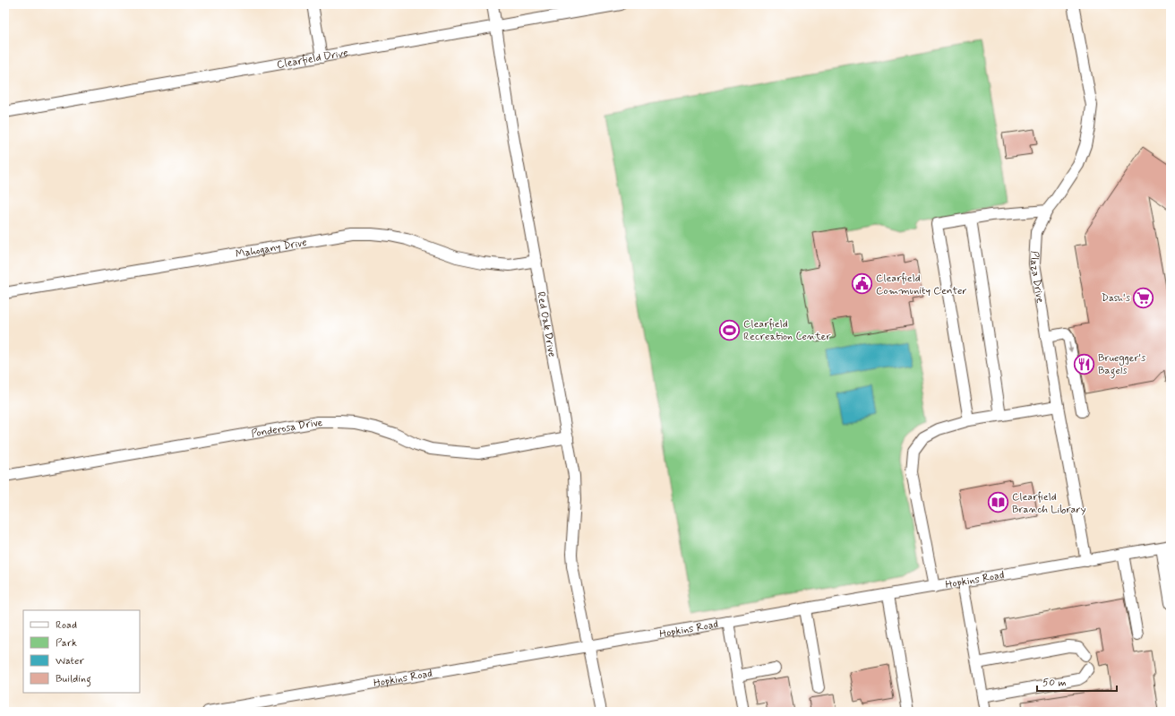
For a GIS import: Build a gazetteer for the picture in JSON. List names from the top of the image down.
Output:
{
  "streets": {
    "street": [
      "Clearfield Drive",
      "Mahogany Drive",
      "Plaza Drive",
      "Red Oak Drive",
      "Ponderosa Drive",
      "Hopkins Road"
    ]
  },
  "crossings": [
    ["Clearfield Drive", "Red Oak Drive"],
    ["Mahogany Drive", "Red Oak Drive"],
    ["Plaza Drive", "Hopkins Road"],
    ["Red Oak Drive", "Ponderosa Drive"],
    ["Red Oak Drive", "Hopkins Road"]
  ],
  "places": {
    "public building": ["Clearfield Community Center"],
    "supermarket": ["Dash's"],
    "sports": ["Clearfield Recreation Center"],
    "restaurant": ["Bruegger's Bagels"],
    "library": ["Clearfield Branch Library"]
  },
  "legend": [
    "Road",
    "Park",
    "Water",
    "Building"
  ],
  "scale_bar": "50 m"
}
